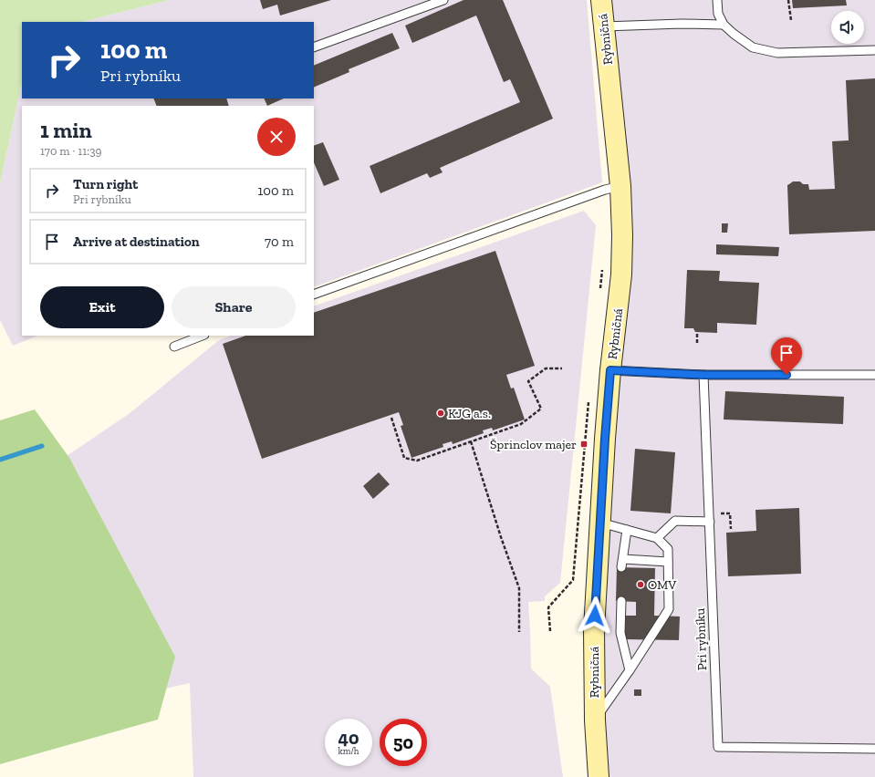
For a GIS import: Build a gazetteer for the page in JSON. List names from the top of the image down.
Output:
{
  "streets": {
    "main road": ["Rybničná"],
    "lane": ["Pri rybníku"]
  },
  "places": {
    "other": ["KJG a.s.", "OMV"],
    "transit": ["Šprinclov majer"]
  },
  "page": {
    "turn": ["100 m", "Pri rybníku"],
    "heading": ["1 min", "170 m · 11:39"],
    "list": [
      {
        "name": "Turn right",
        "note": "Pri rybníku",
        "value": "100 m"
      },
      {
        "name": "Arrive at destination",
        "value": "70 m"
      }
    ],
    "buttons": ["Exit", "Share"],
    "speed": "40 km/h",
    "limit": "50"
  }
}
